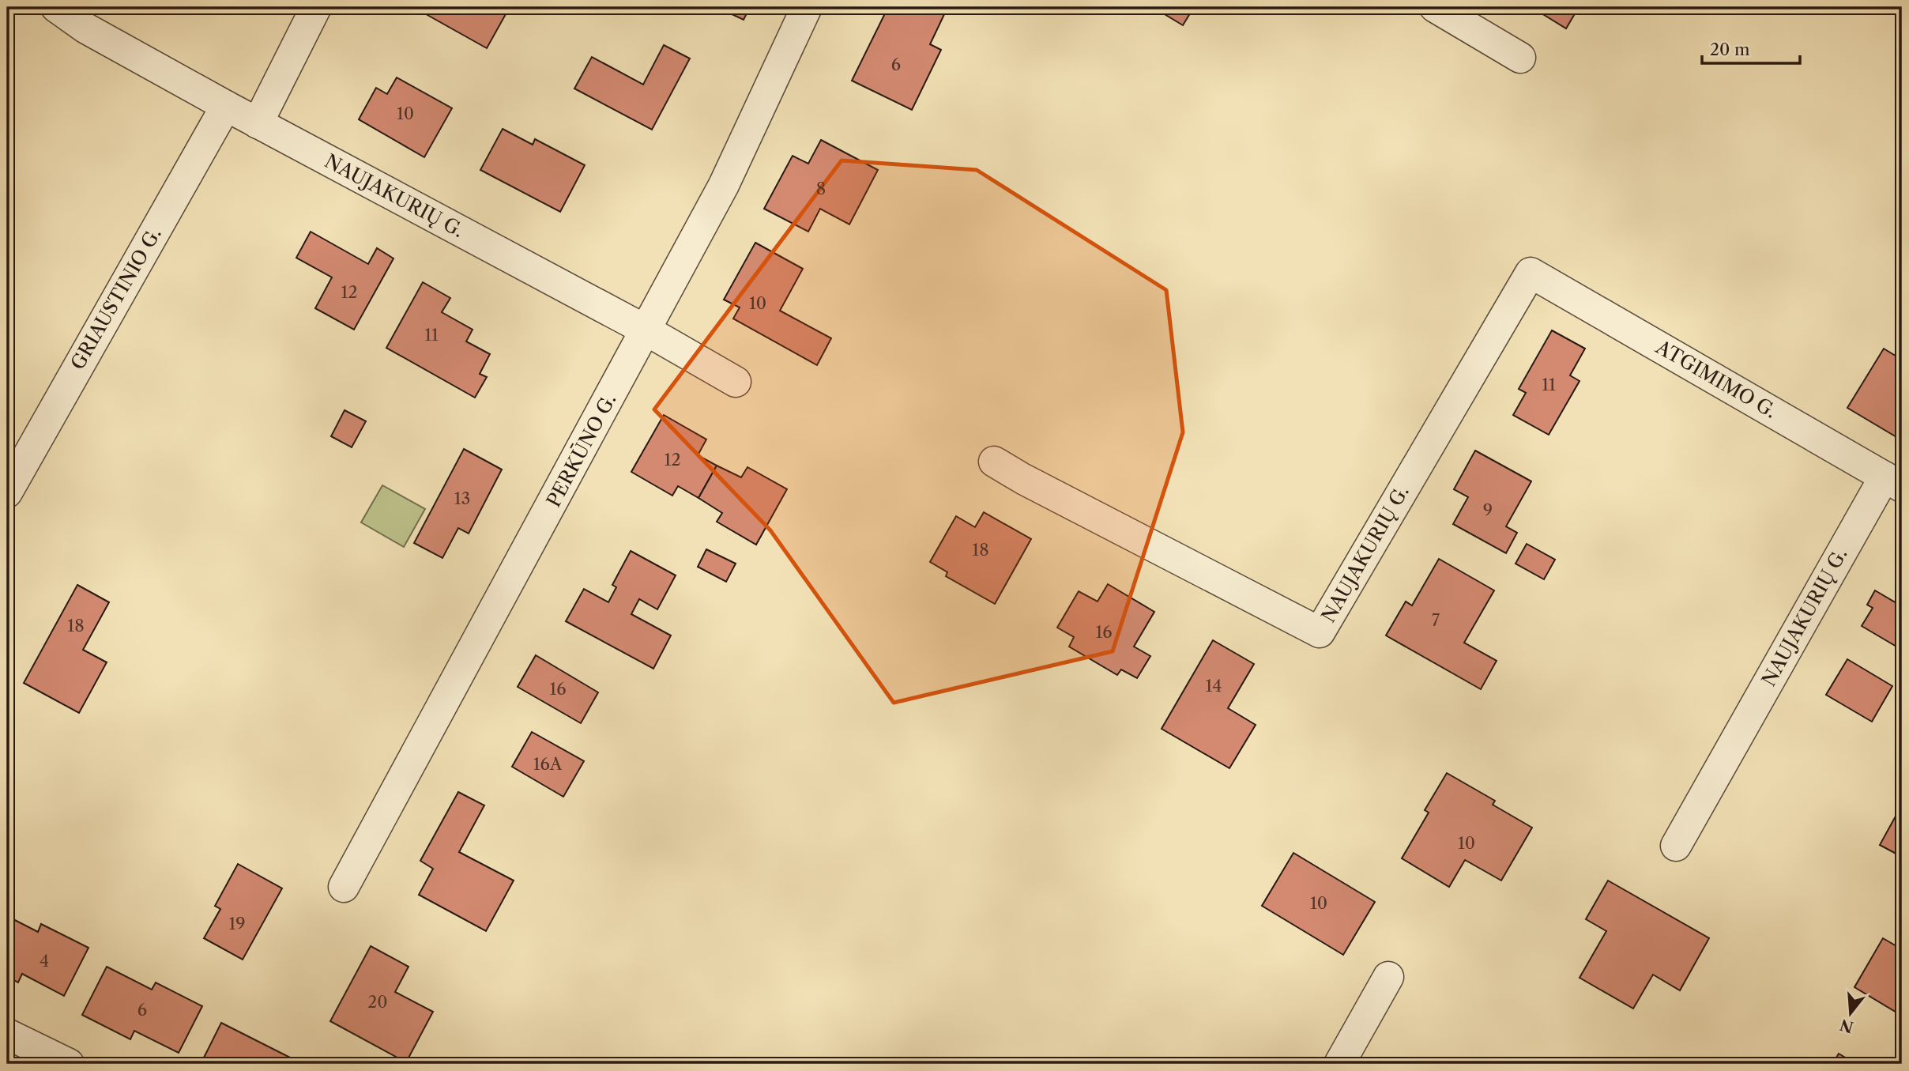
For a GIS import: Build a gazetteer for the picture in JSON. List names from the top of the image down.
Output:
{
  "streets": {
    "street": [
      "NAUJAKURIŲ G.",
      "GRIAUSTINIO G.",
      "ATGIMIMO G.",
      "PERKŪNO G."
    ]
  },
  "crossings": [
    ["NAUJAKURIŲ G.", "GRIAUSTINIO G."],
    ["NAUJAKURIŲ G.", "ATGIMIMO G."],
    ["NAUJAKURIŲ G.", "PERKŪNO G."]
  ],
  "house_numbers": [
    "6",
    "10",
    "8",
    "12",
    "10",
    "11",
    "11",
    "12",
    "13",
    "9",
    "18",
    "7",
    "18",
    "16",
    "14",
    "16",
    "16A",
    "10",
    "10",
    "19",
    "4",
    "20",
    "6"
  ],
  "scale_bar": "20 m",
  "north": "bottom"
}
